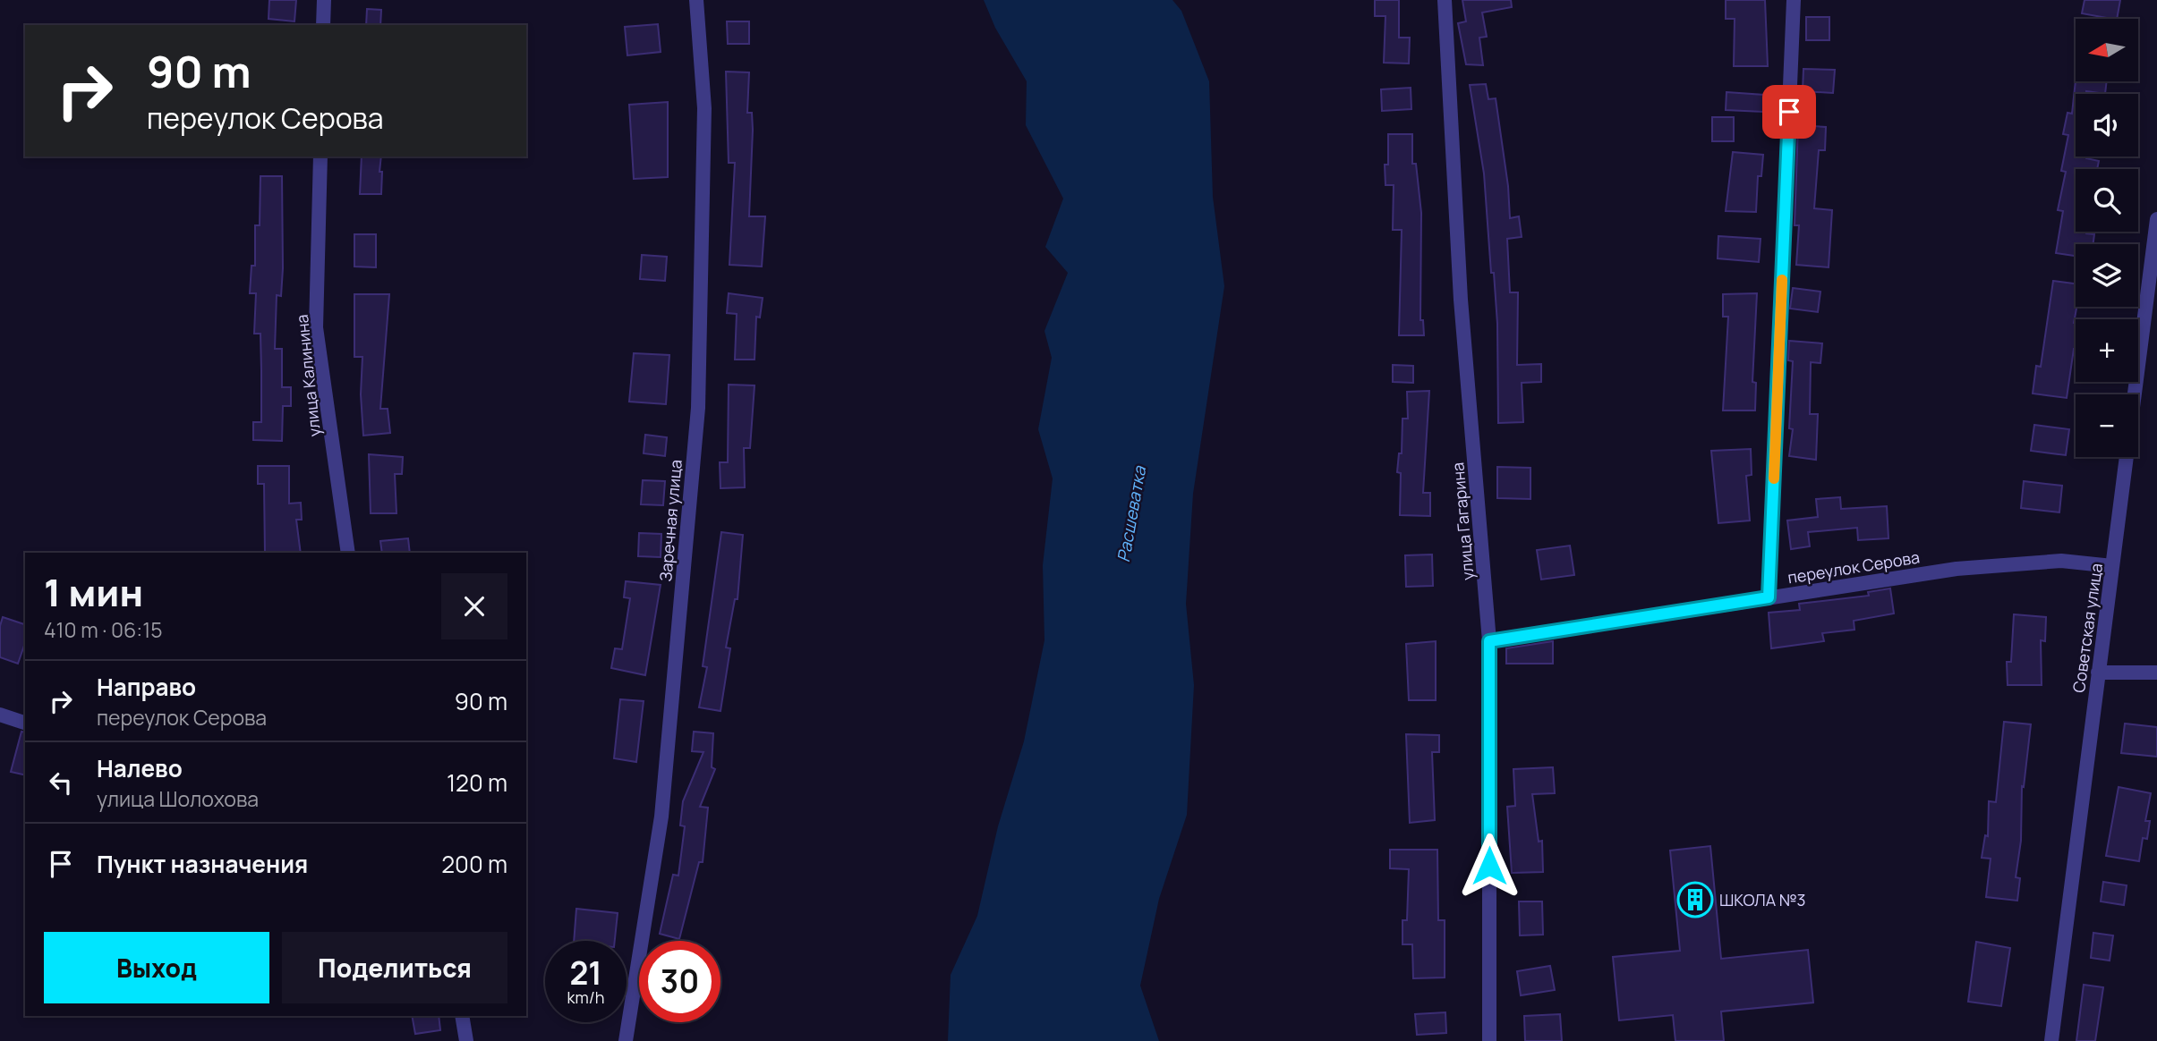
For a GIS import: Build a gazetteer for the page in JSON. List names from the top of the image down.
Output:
{
  "streets": {
    "street": [
      "улица Калинина",
      "Заречная улица",
      "улица Гагарина",
      "переулок Серова",
      "Советская улица"
    ]
  },
  "crossings": [
    ["улица Гагарина", "переулок Серова"],
    ["переулок Серова", "Советская улица"]
  ],
  "water": ["Расшеватка"],
  "places": {
    "building": ["ШКОЛА №3"]
  },
  "north": "left",
  "page": {
    "map_buttons": ["+", "−"],
    "turn": ["90 m", "переулок Серова"],
    "heading": ["1 мин", "410 m · 06:15"],
    "list": [
      {
        "name": "Направо",
        "note": "переулок Серова",
        "value": "90 m"
      },
      {
        "name": "Налево",
        "note": "улица Шолохова",
        "value": "120 m"
      },
      {
        "name": "Пункт назначения",
        "value": "200 m"
      }
    ],
    "buttons": ["Выход", "Поделиться"],
    "speed": "21 km/h",
    "limit": "30"
  }
}
